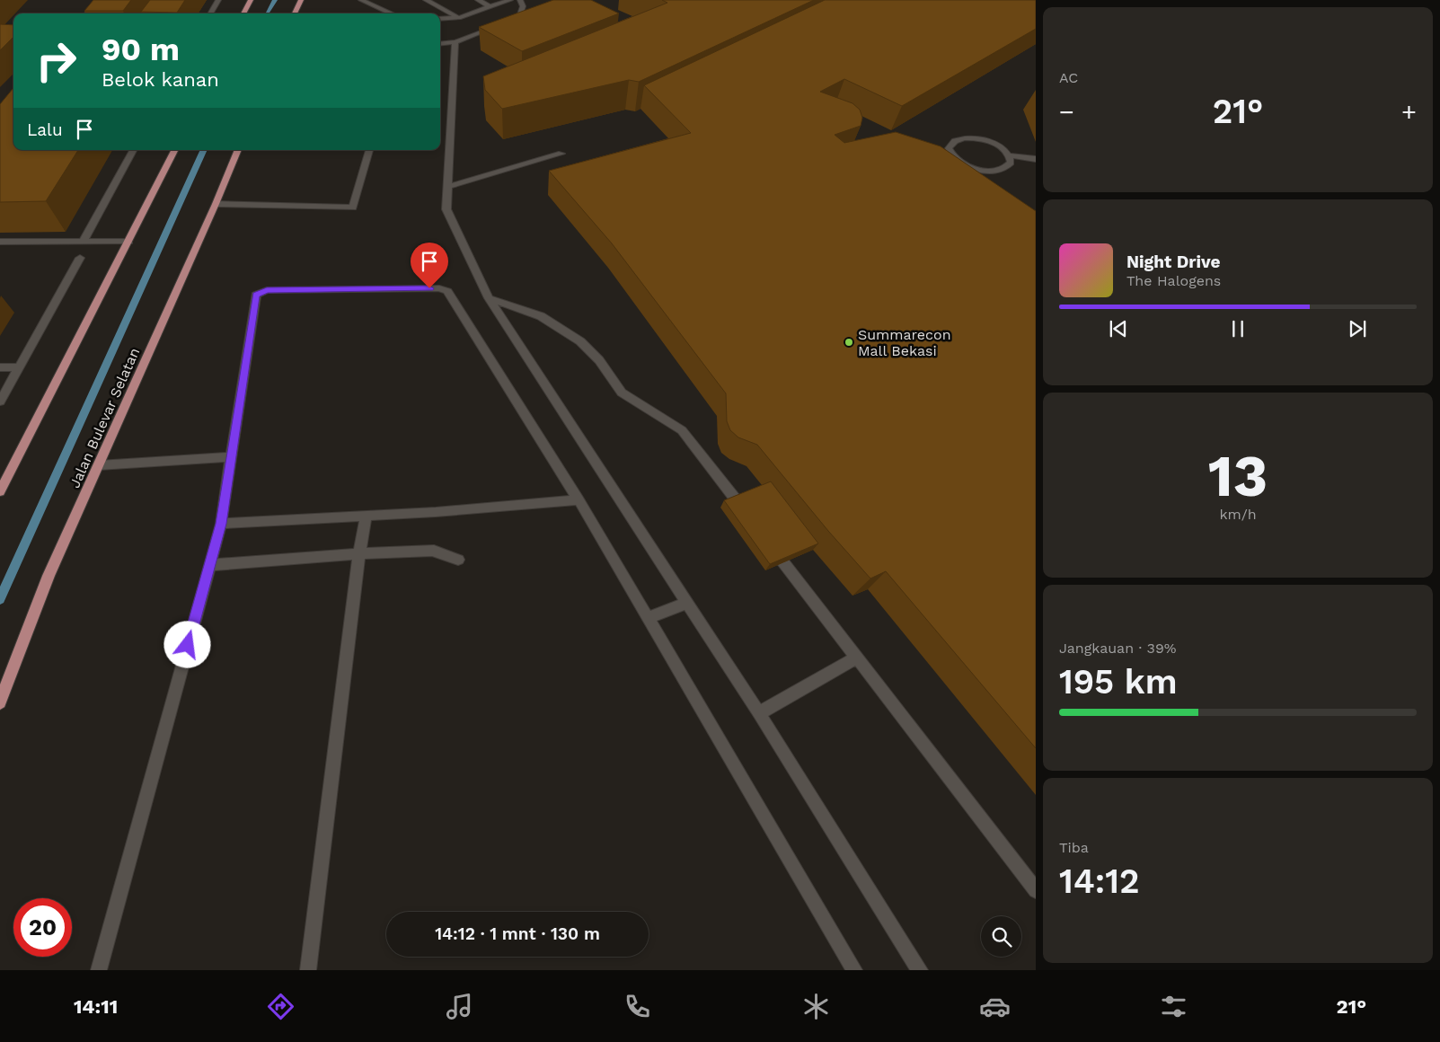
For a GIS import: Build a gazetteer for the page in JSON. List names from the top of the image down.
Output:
{
  "streets": {
    "main road": ["Jalan Bulevar Selatan"]
  },
  "places": ["Summarecon Mall Bekasi"],
  "page": {
    "tile": [
      "AC",
      ["13", "km/h"],
      ["Jangkauan · 39%", "195 km"],
      ["Tiba", "14:12"]
    ],
    "turn": ["90 m", "Belok kanan"],
    "heat": ["−", "21°", "+"],
    "then": "Lalu",
    "song": ["Night Drive", "The Halogens"],
    "limit": "20",
    "trip": "14:12 · 1 mnt · 130 m",
    "tabs": ["14:11", "21°"]
  }
}
